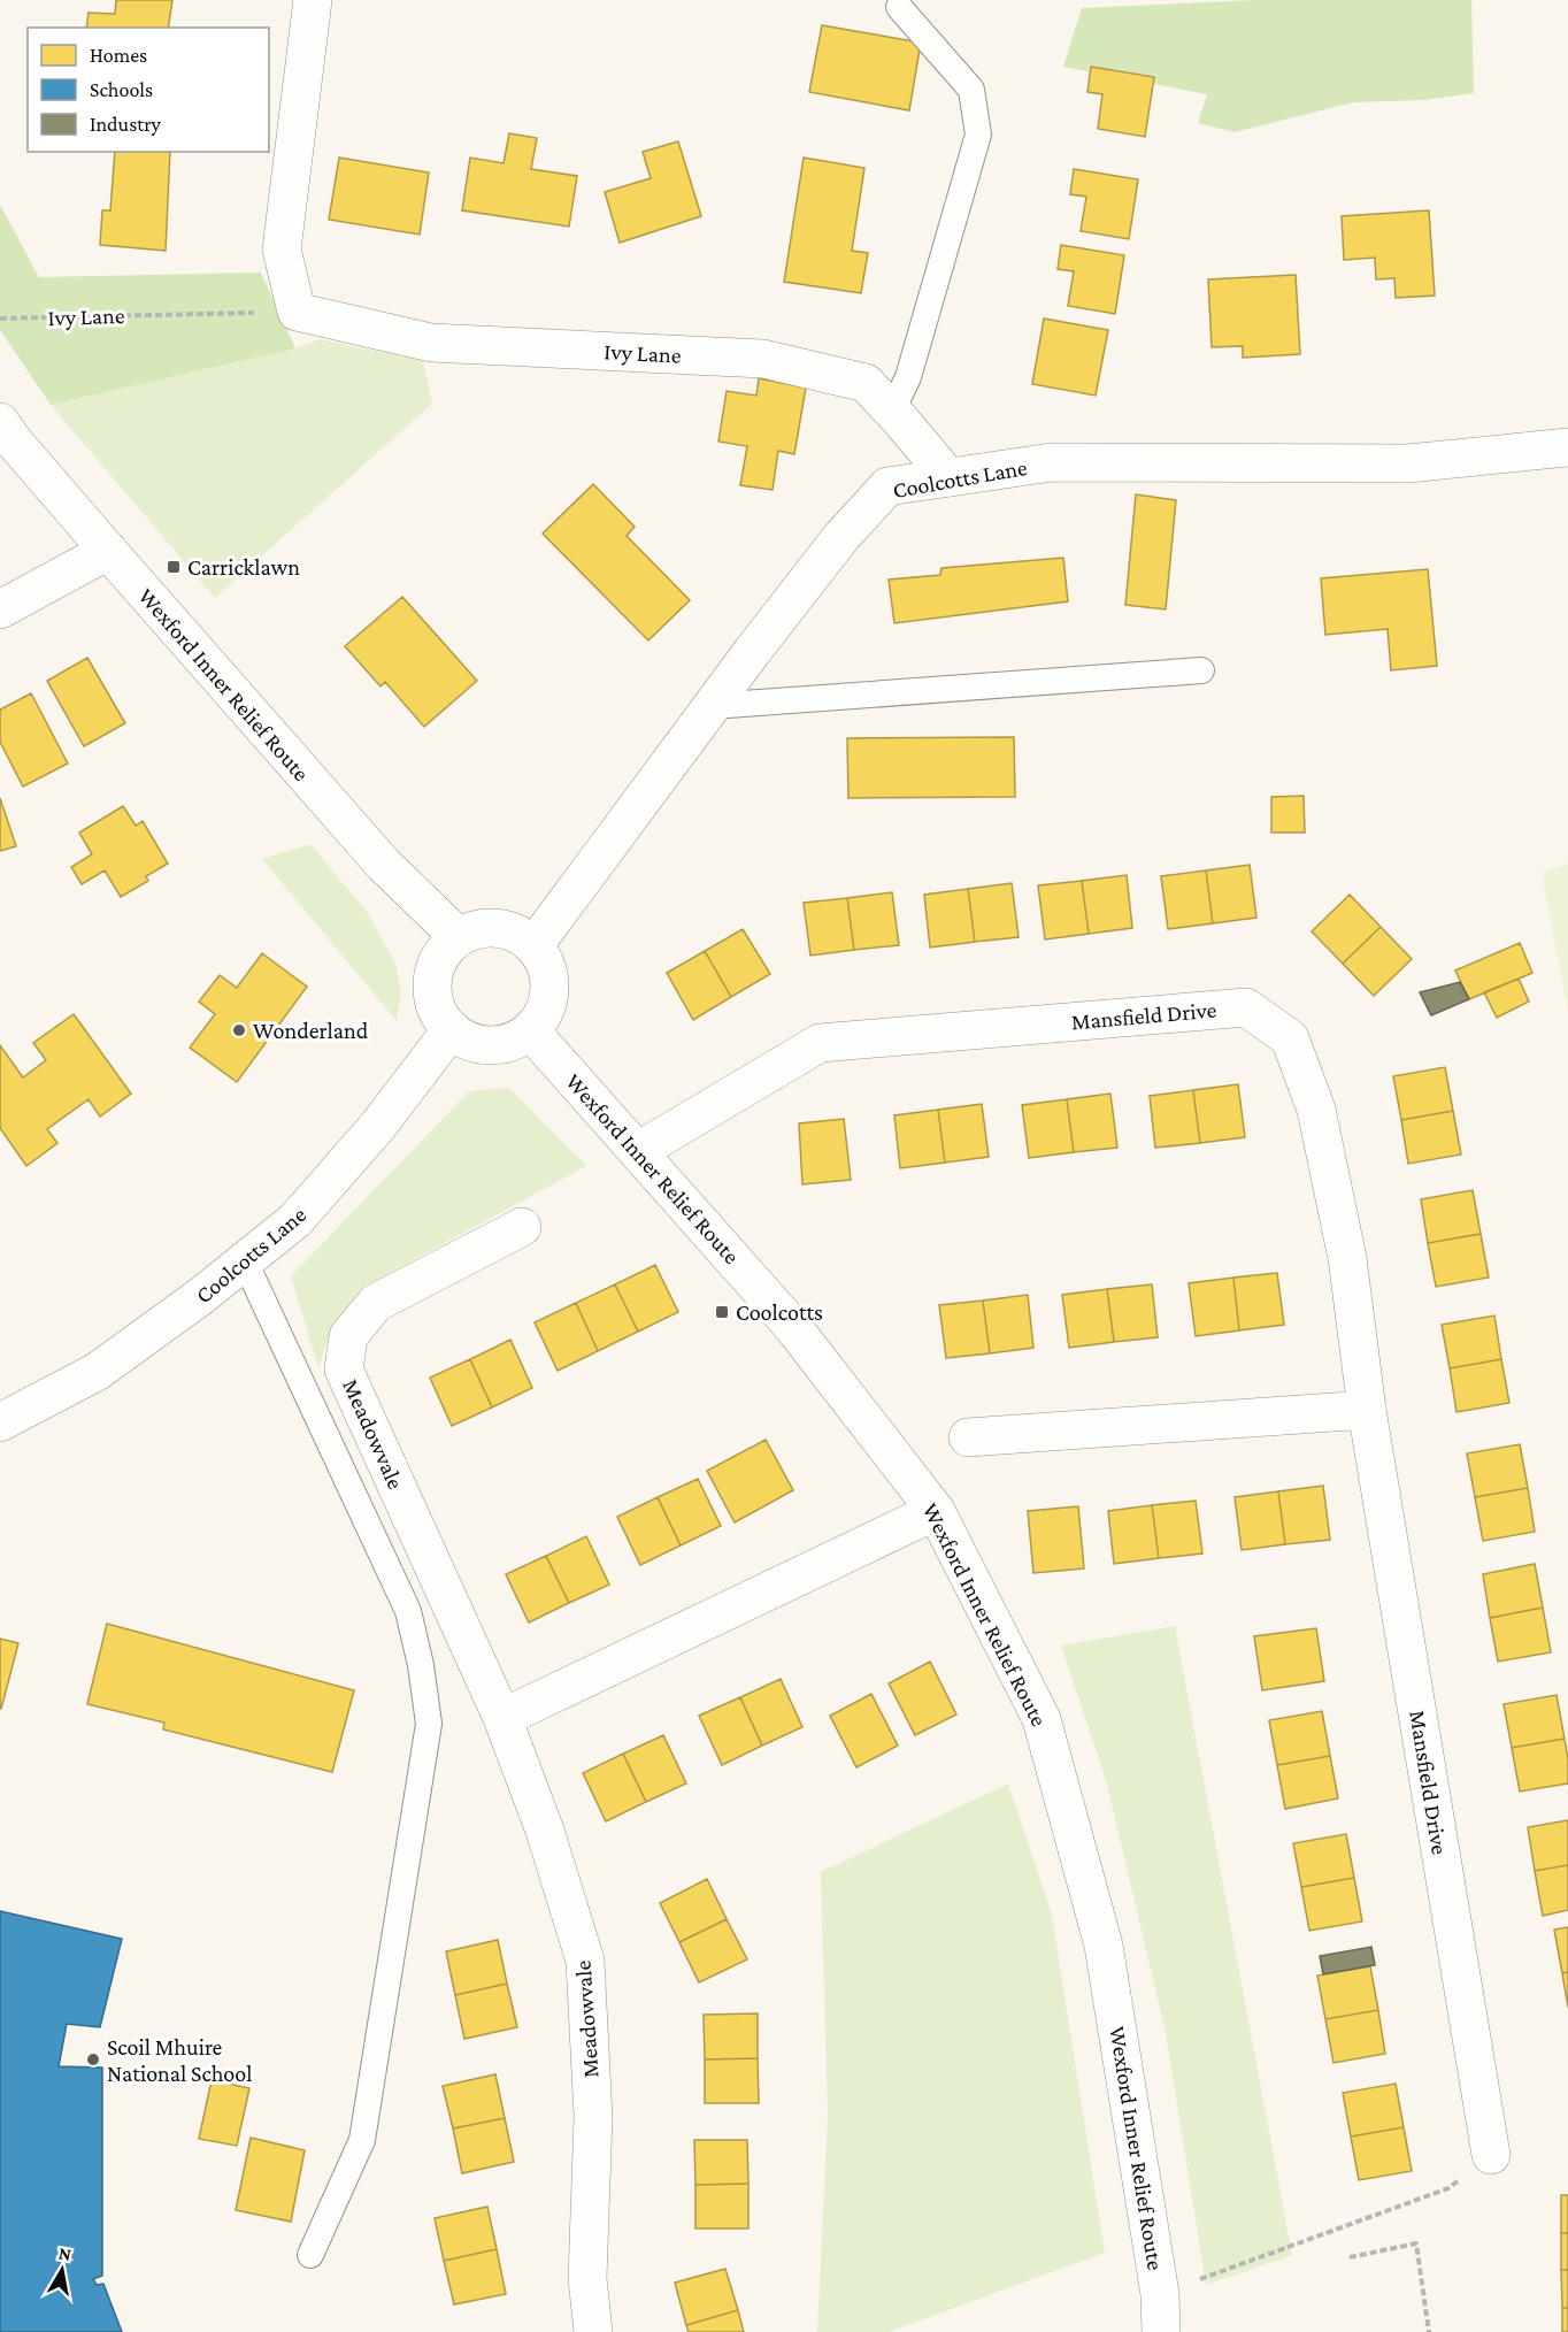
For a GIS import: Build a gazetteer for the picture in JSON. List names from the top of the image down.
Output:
{
  "streets": {
    "street": [
      "Ivy Lane",
      "Coolcotts Lane",
      "Wexford Inner Relief Route",
      "Mansfield Drive",
      "Meadowvale"
    ]
  },
  "crossings": [
    ["Ivy Lane", "Coolcotts Lane"],
    ["Coolcotts Lane", "Wexford Inner Relief Route"],
    ["Wexford Inner Relief Route", "Mansfield Drive"]
  ],
  "places": {
    "transit": ["Carricklawn", "Coolcotts"],
    "other": ["Wonderland", "Scoil Mhuire National School"]
  },
  "legend": ["Homes", "Schools", "Industry"],
  "north": "top"
}
